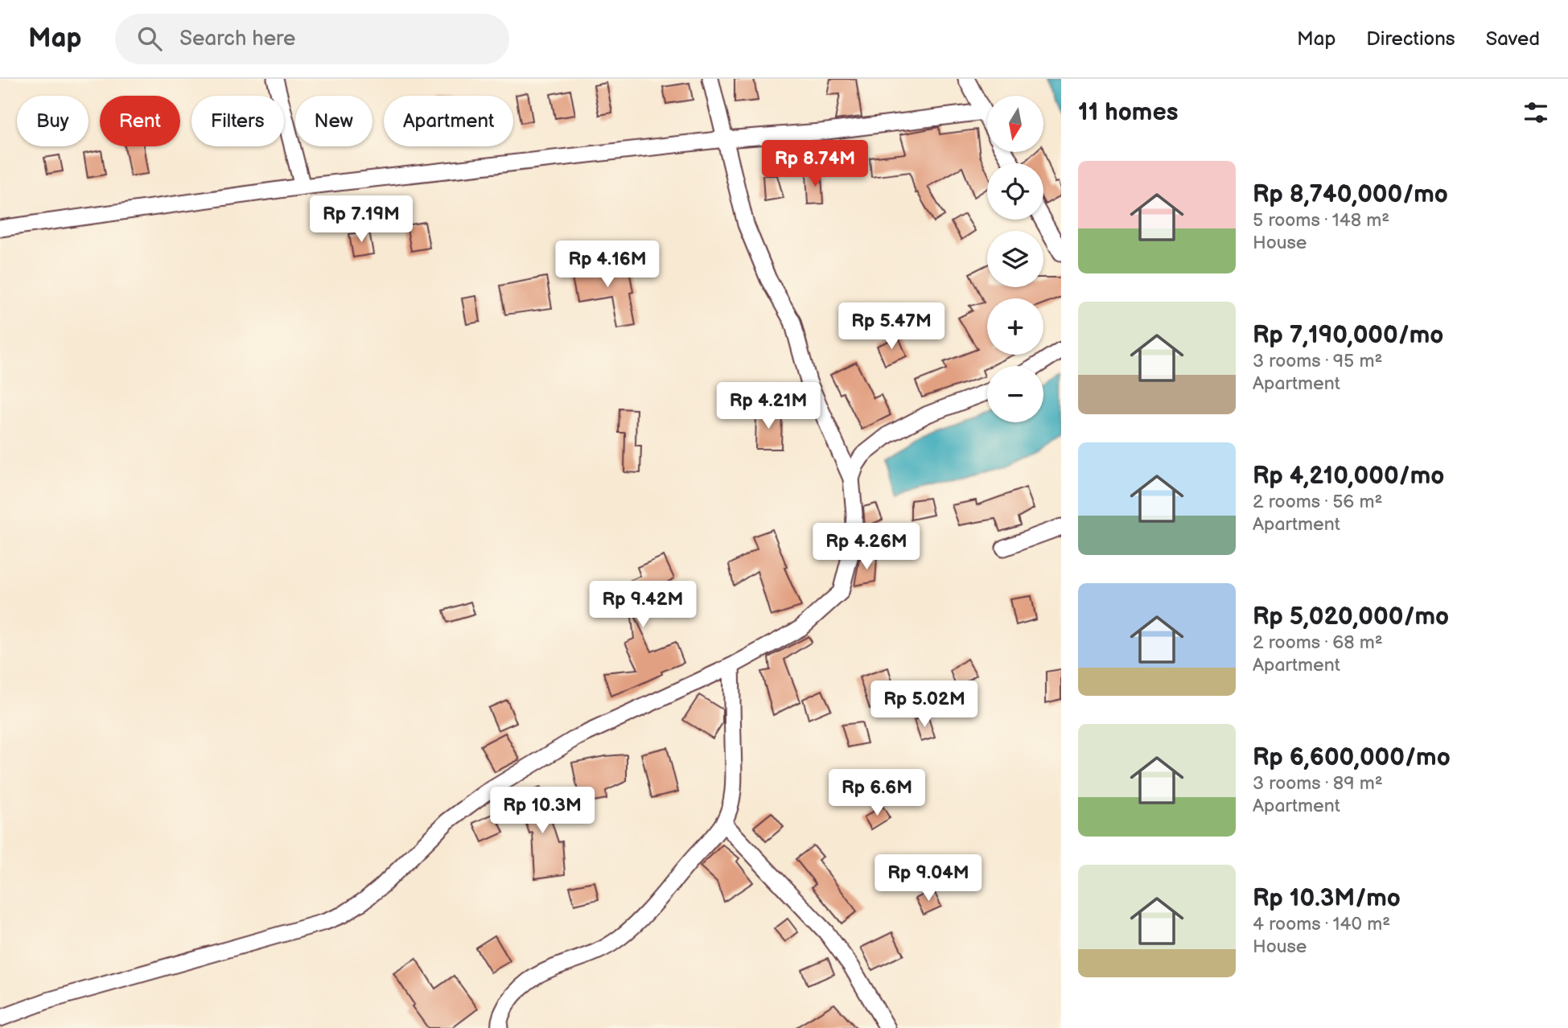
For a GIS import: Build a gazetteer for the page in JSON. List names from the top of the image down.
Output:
{
  "north": "bottom",
  "page": {
    "header": "Map",
    "search": "Search here",
    "nav": ["Map", "Directions", "Saved"],
    "heading": "11 homes",
    "map_buttons": ["+", "−"],
    "chip": [
      "Buy",
      "Rent",
      "Filters",
      "New",
      "Apartment"
    ],
    "price": [
      "Rp 8.74M",
      "Rp 7.19M",
      "Rp 4.16M",
      "Rp 5.47M",
      "Rp 4.21M",
      "Rp 4.26M",
      "Rp 9.42M",
      "Rp 5.02M",
      "Rp 6.6M",
      "Rp 10.3M",
      "Rp 9.04M"
    ],
    "list": [
      {
        "name": "Rp 8,740,000/mo",
        "note": "5 rooms · 148 m² · House"
      },
      {
        "name": "Rp 7,190,000/mo",
        "note": "3 rooms · 95 m² · Apartment"
      },
      {
        "name": "Rp 4,210,000/mo",
        "note": "2 rooms · 56 m² · Apartment"
      },
      {
        "name": "Rp 5,020,000/mo",
        "note": "2 rooms · 68 m² · Apartment"
      },
      {
        "name": "Rp 6,600,000/mo",
        "note": "3 rooms · 89 m² · Apartment"
      },
      {
        "name": "Rp 10.3M/mo",
        "note": "4 rooms · 140 m² · House"
      }
    ]
  }
}
